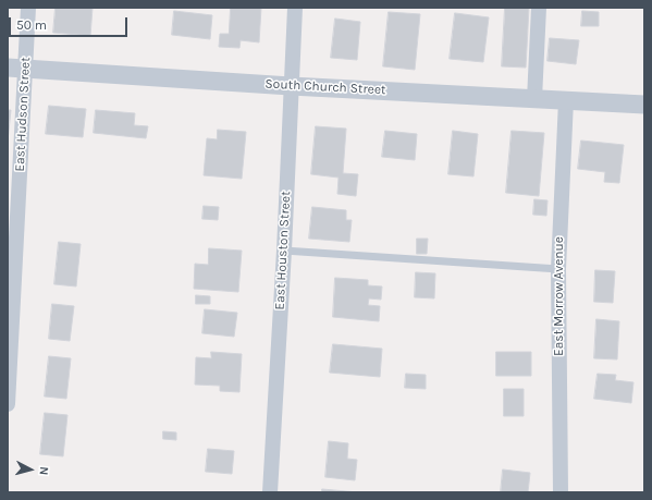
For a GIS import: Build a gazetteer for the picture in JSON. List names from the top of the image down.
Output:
{
  "streets": {
    "street": [
      "South Church Street",
      "East Hudson Street",
      "East Houston Street",
      "East Morrow Avenue"
    ]
  },
  "crossings": [
    ["South Church Street", "East Hudson Street"],
    ["South Church Street", "East Houston Street"],
    ["South Church Street", "East Morrow Avenue"]
  ],
  "scale_bar": "50 m",
  "north": "right"
}
